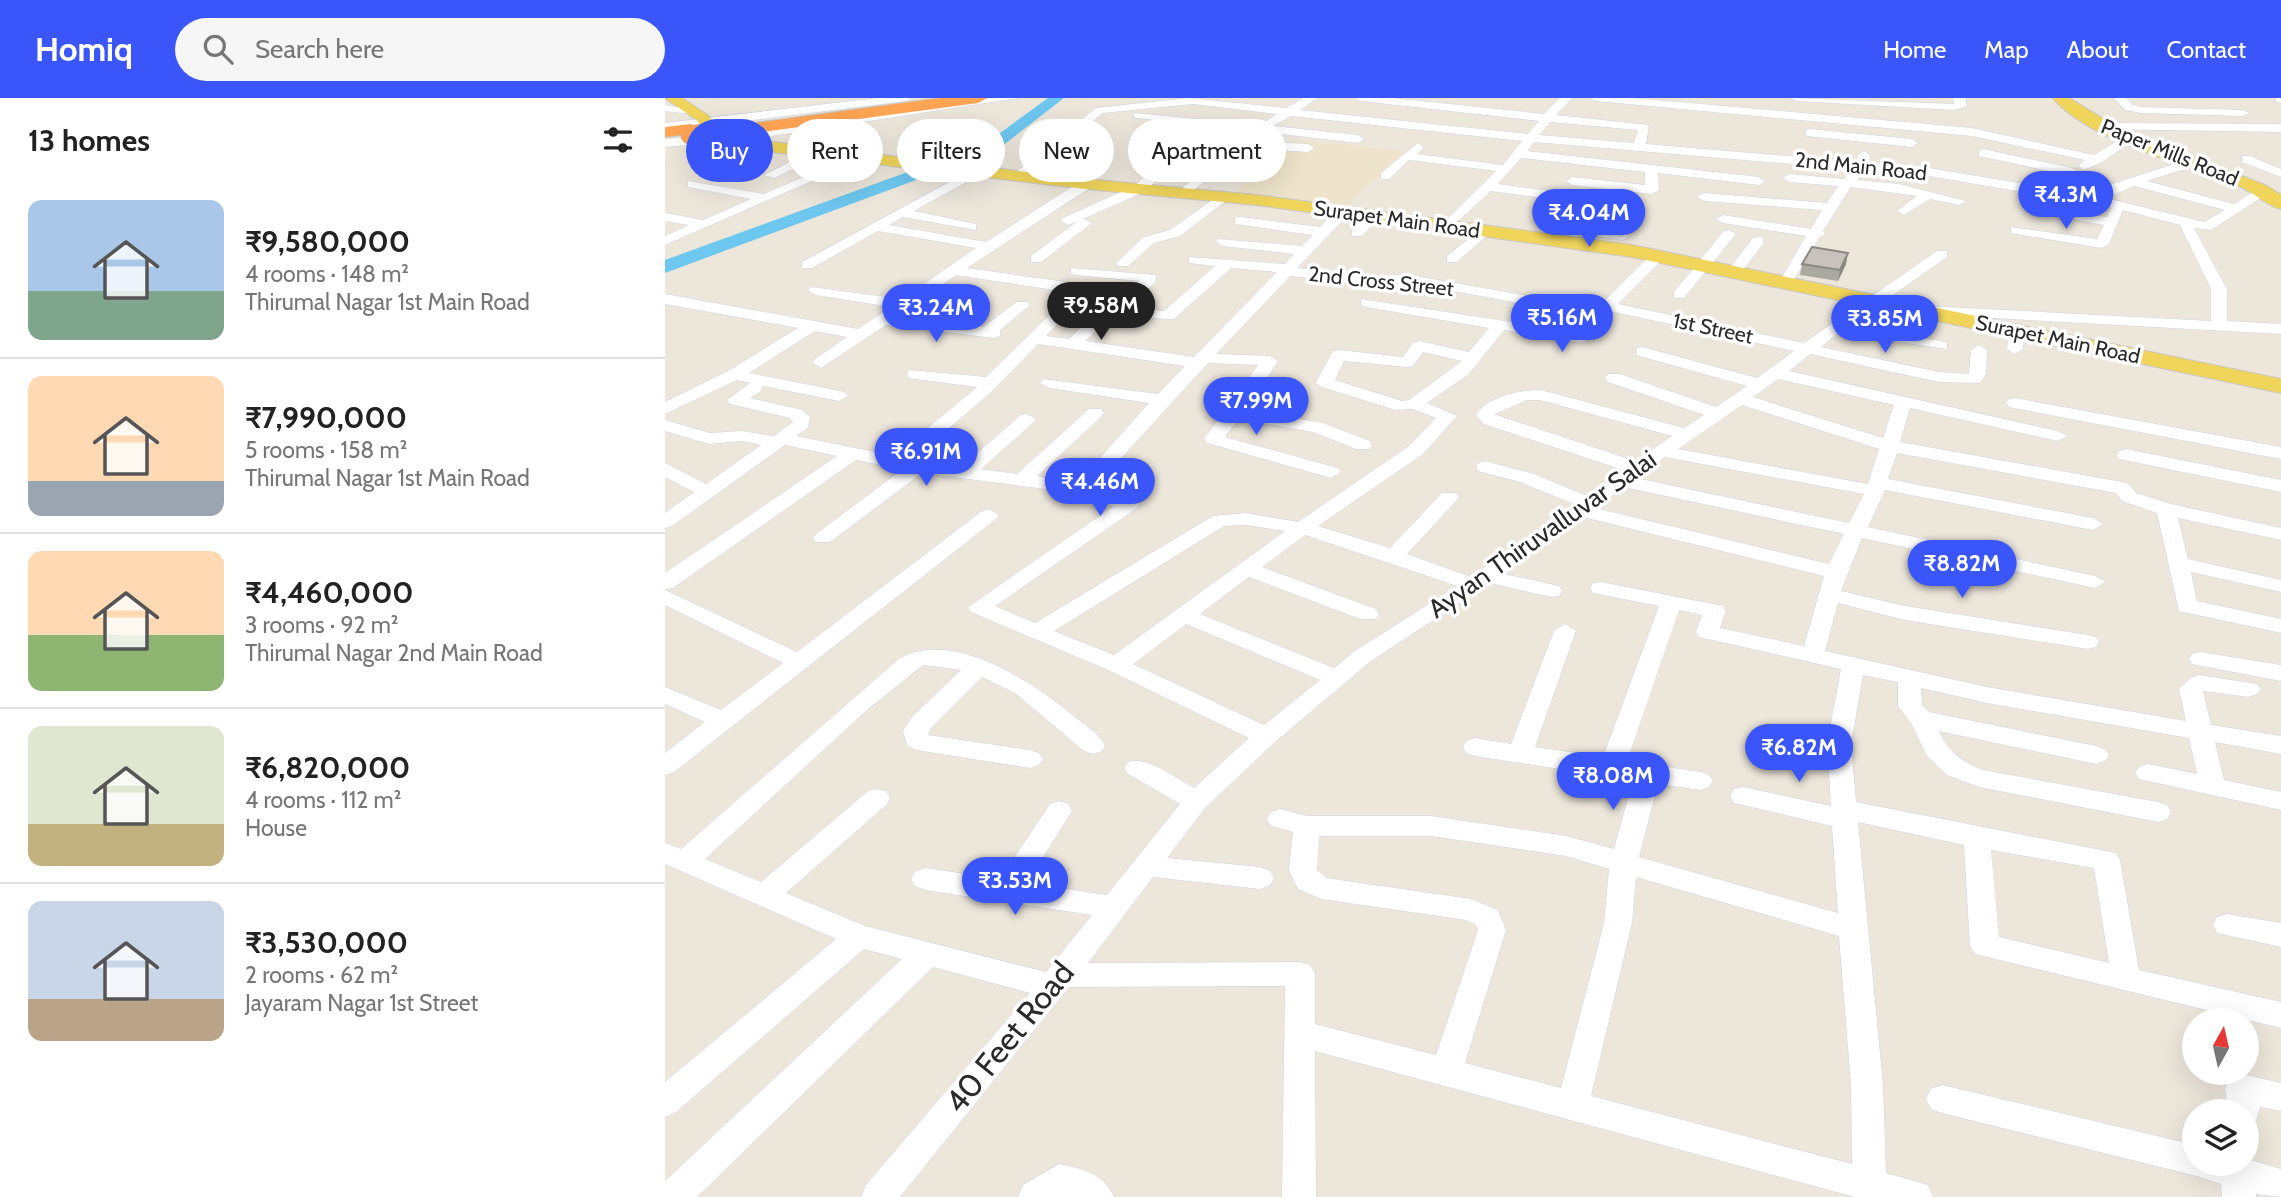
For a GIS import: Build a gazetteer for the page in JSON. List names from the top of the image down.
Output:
{
  "streets": {
    "main road": ["Paper Mills Road", "Surapet Main Road"],
    "street": [
      "2nd Main Road",
      "2nd Cross Street",
      "1st Street",
      "Ayyan Thiruvalluvar Salai",
      "40 Feet Road"
    ]
  },
  "crossings": [
    ["Paper Mills Road", "2nd Main Road"],
    ["Surapet Main Road", "Ayyan Thiruvalluvar Salai"],
    ["2nd Cross Street", "1st Street"],
    ["1st Street", "Ayyan Thiruvalluvar Salai"],
    ["Ayyan Thiruvalluvar Salai", "40 Feet Road"]
  ],
  "north": "top",
  "page": {
    "header": "Homiq",
    "search": "Search here",
    "nav": [
      "Home",
      "Map",
      "About",
      "Contact"
    ],
    "heading": "13 homes",
    "chip": [
      "Buy",
      "Rent",
      "Filters",
      "New",
      "Apartment"
    ],
    "price": [
      "₹4.3M",
      "₹4.04M",
      "₹9.58M",
      "₹3.24M",
      "₹5.16M",
      "₹3.85M",
      "₹7.99M",
      "₹6.91M",
      "₹4.46M",
      "₹8.82M",
      "₹6.82M",
      "₹8.08M",
      "₹3.53M"
    ],
    "list": [
      {
        "name": "₹9,580,000",
        "note": "4 rooms · 148 m² · Thirumal Nagar 1st Main Road"
      },
      {
        "name": "₹7,990,000",
        "note": "5 rooms · 158 m² · Thirumal Nagar 1st Main Road"
      },
      {
        "name": "₹4,460,000",
        "note": "3 rooms · 92 m² · Thirumal Nagar 2nd Main Road"
      },
      {
        "name": "₹6,820,000",
        "note": "4 rooms · 112 m² · House"
      },
      {
        "name": "₹3,530,000",
        "note": "2 rooms · 62 m² · Jayaram Nagar 1st Street"
      }
    ]
  }
}
